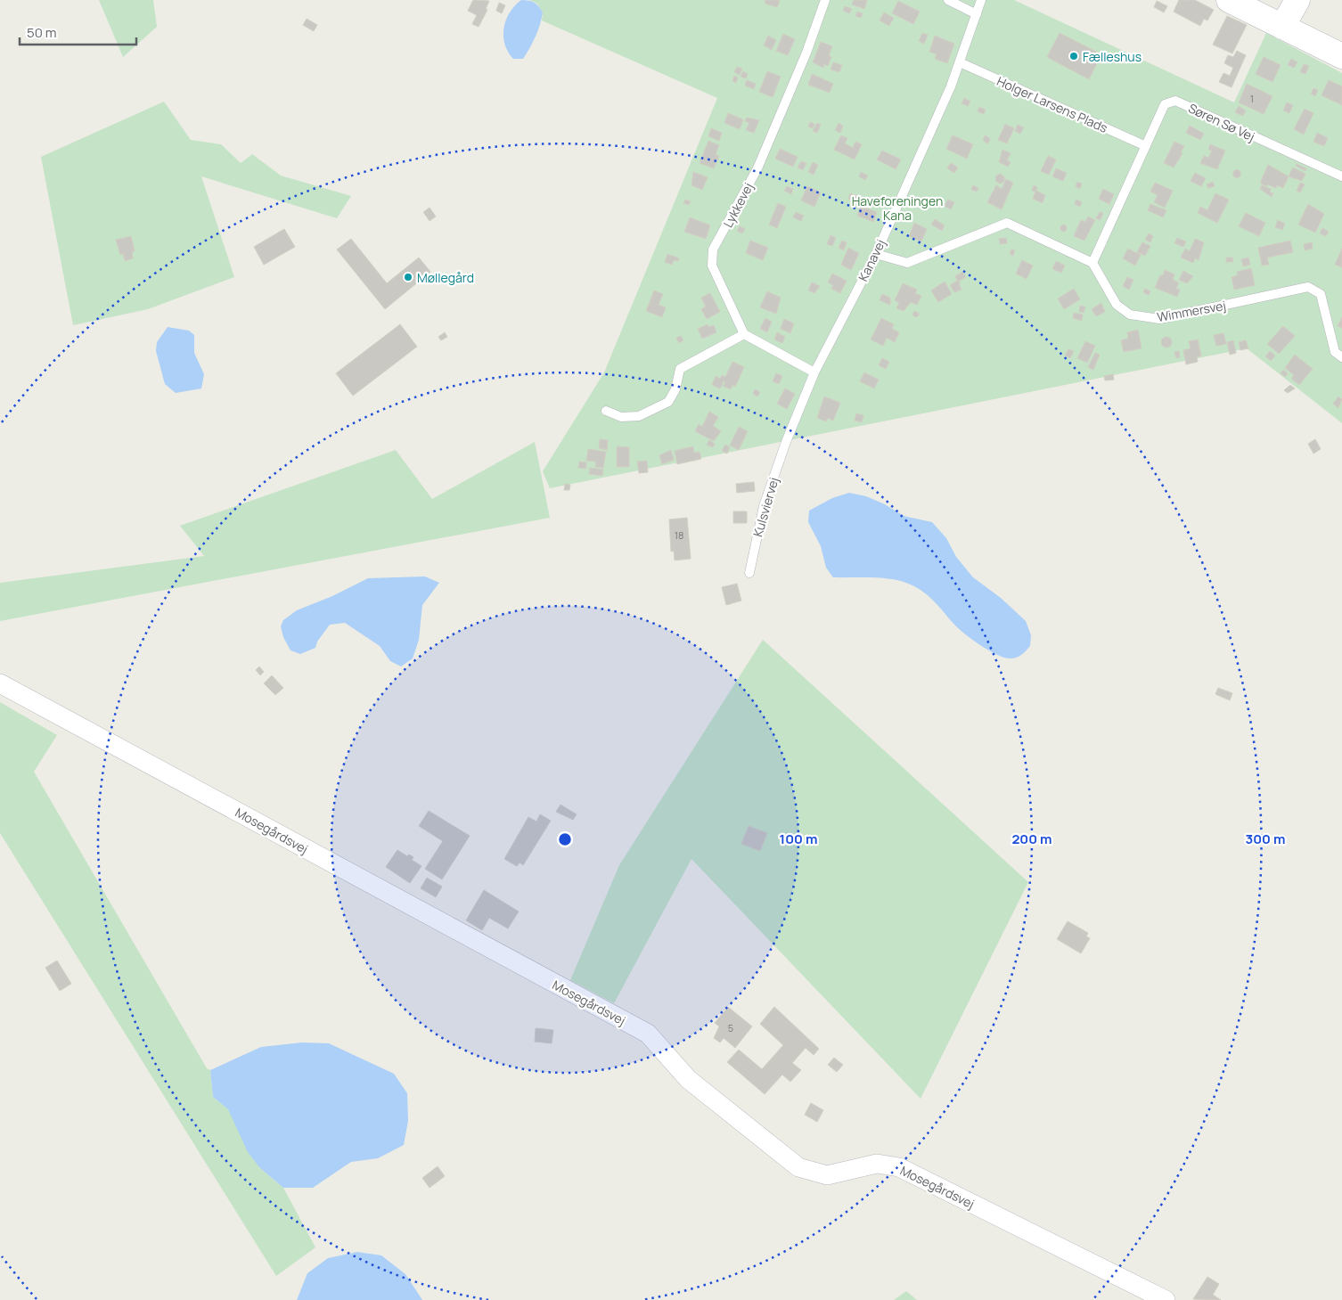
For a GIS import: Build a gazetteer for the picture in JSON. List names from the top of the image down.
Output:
{
  "streets": {
    "street": ["Mosegårdsvej"],
    "lane": [
      "Holger Larsens Plads",
      "Søren Sø Vej",
      "Lykkevej",
      "Kanavej",
      "Wimmersvej",
      "Kulsviervej"
    ]
  },
  "crossings": [
    ["Holger Larsens Plads", "Søren Sø Vej"],
    ["Holger Larsens Plads", "Kanavej"],
    ["Søren Sø Vej", "Wimmersvej"],
    ["Kanavej", "Kulsviervej"]
  ],
  "parks": ["Haveforeningen Kana"],
  "places": ["Fælleshus", "Møllegård"],
  "house_numbers": ["1", "18", "5"],
  "scale_bar": "50 m",
  "rings": ["100 m", "200 m", "300 m"]
}
